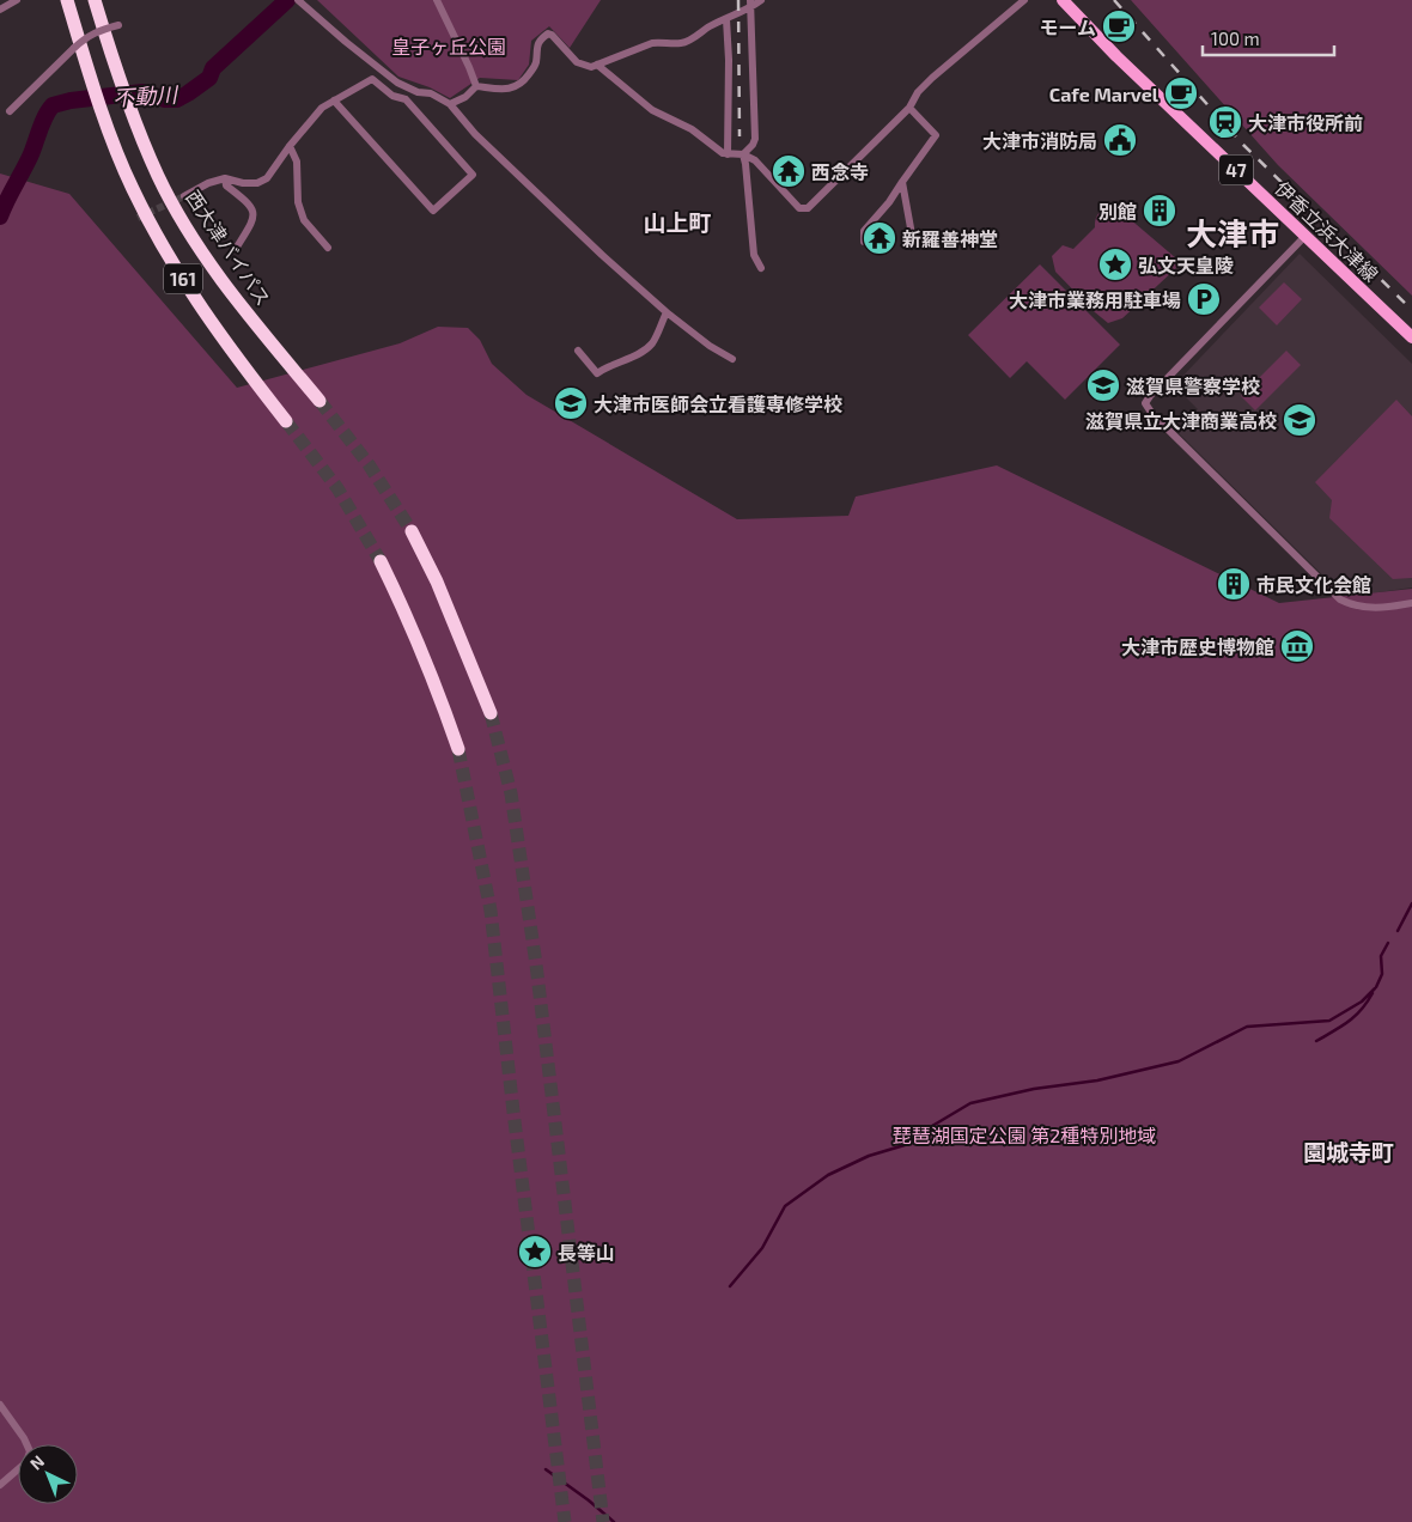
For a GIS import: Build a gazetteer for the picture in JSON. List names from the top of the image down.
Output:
{
  "streets": {
    "highway": ["西大津バイパス", "161"],
    "main road": ["47", "伊香立浜大津線"]
  },
  "districts": ["山上町", "大津市", "園城寺町"],
  "water": ["不動川"],
  "parks": ["皇子ヶ丘公園", "琵琶湖国定公園 第2種特別地域"],
  "places": {
    "cafe": ["モーム", "Cafe Marvel"],
    "station": ["大津市役所前"],
    "public building": ["大津市消防局"],
    "temple": ["西念寺", "新羅善神堂"],
    "building": ["別館", "市民文化会館"],
    "place": ["弘文天皇陵", "長等山"],
    "parking": ["大津市業務用駐車場"],
    "school or university": ["滋賀県警察学校", "大津市医師会立看護専修学校", "滋賀県立大津商業高校"],
    "museum": ["大津市歴史博物館"]
  },
  "scale_bar": "100 m",
  "north": "top left"
}
